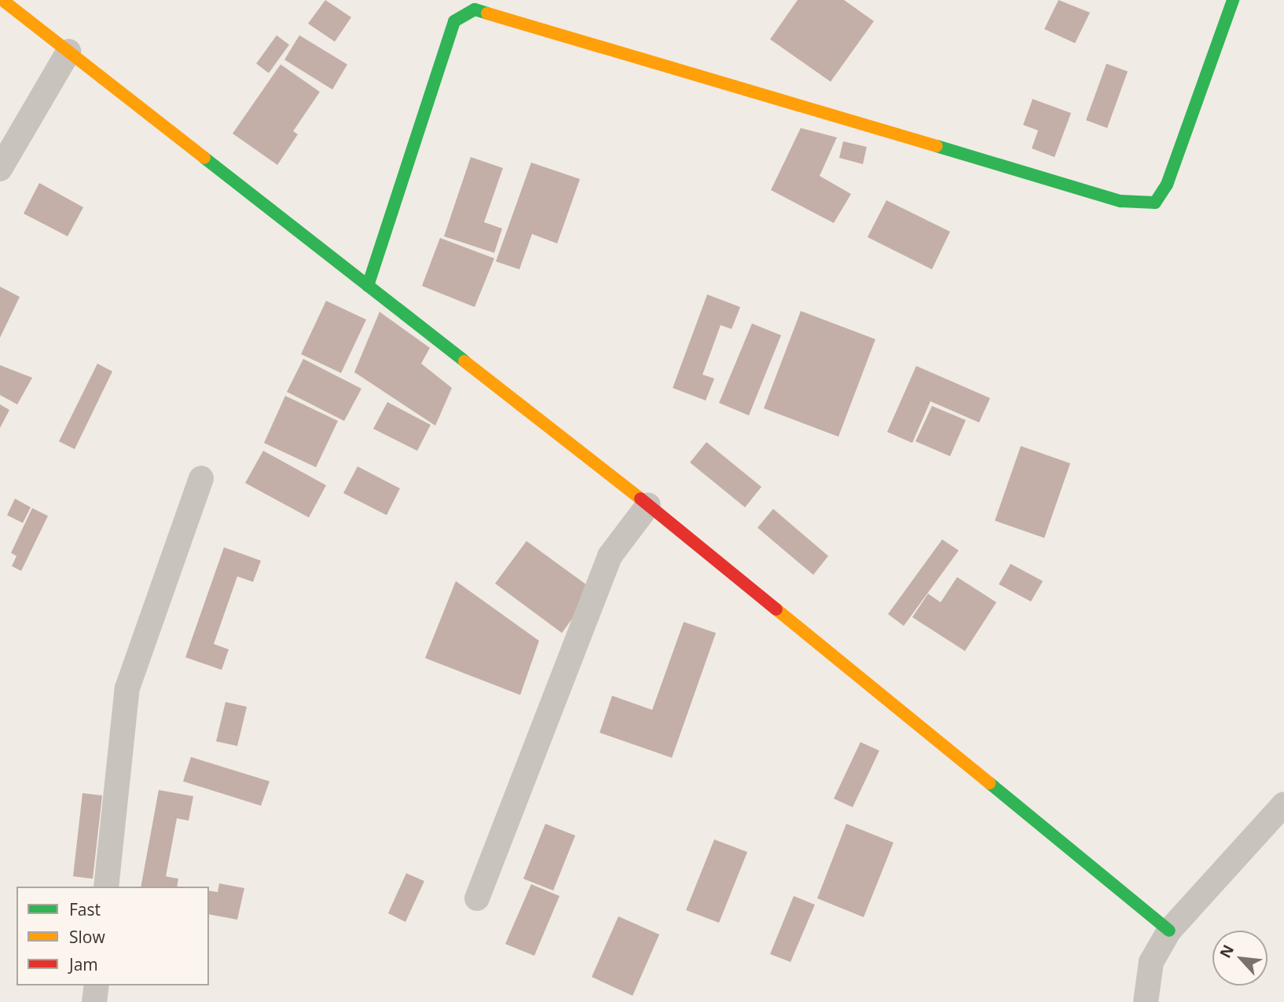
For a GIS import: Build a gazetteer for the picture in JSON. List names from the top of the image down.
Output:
{
  "legend": ["Fast", "Slow", "Jam"],
  "north": "top left"
}
